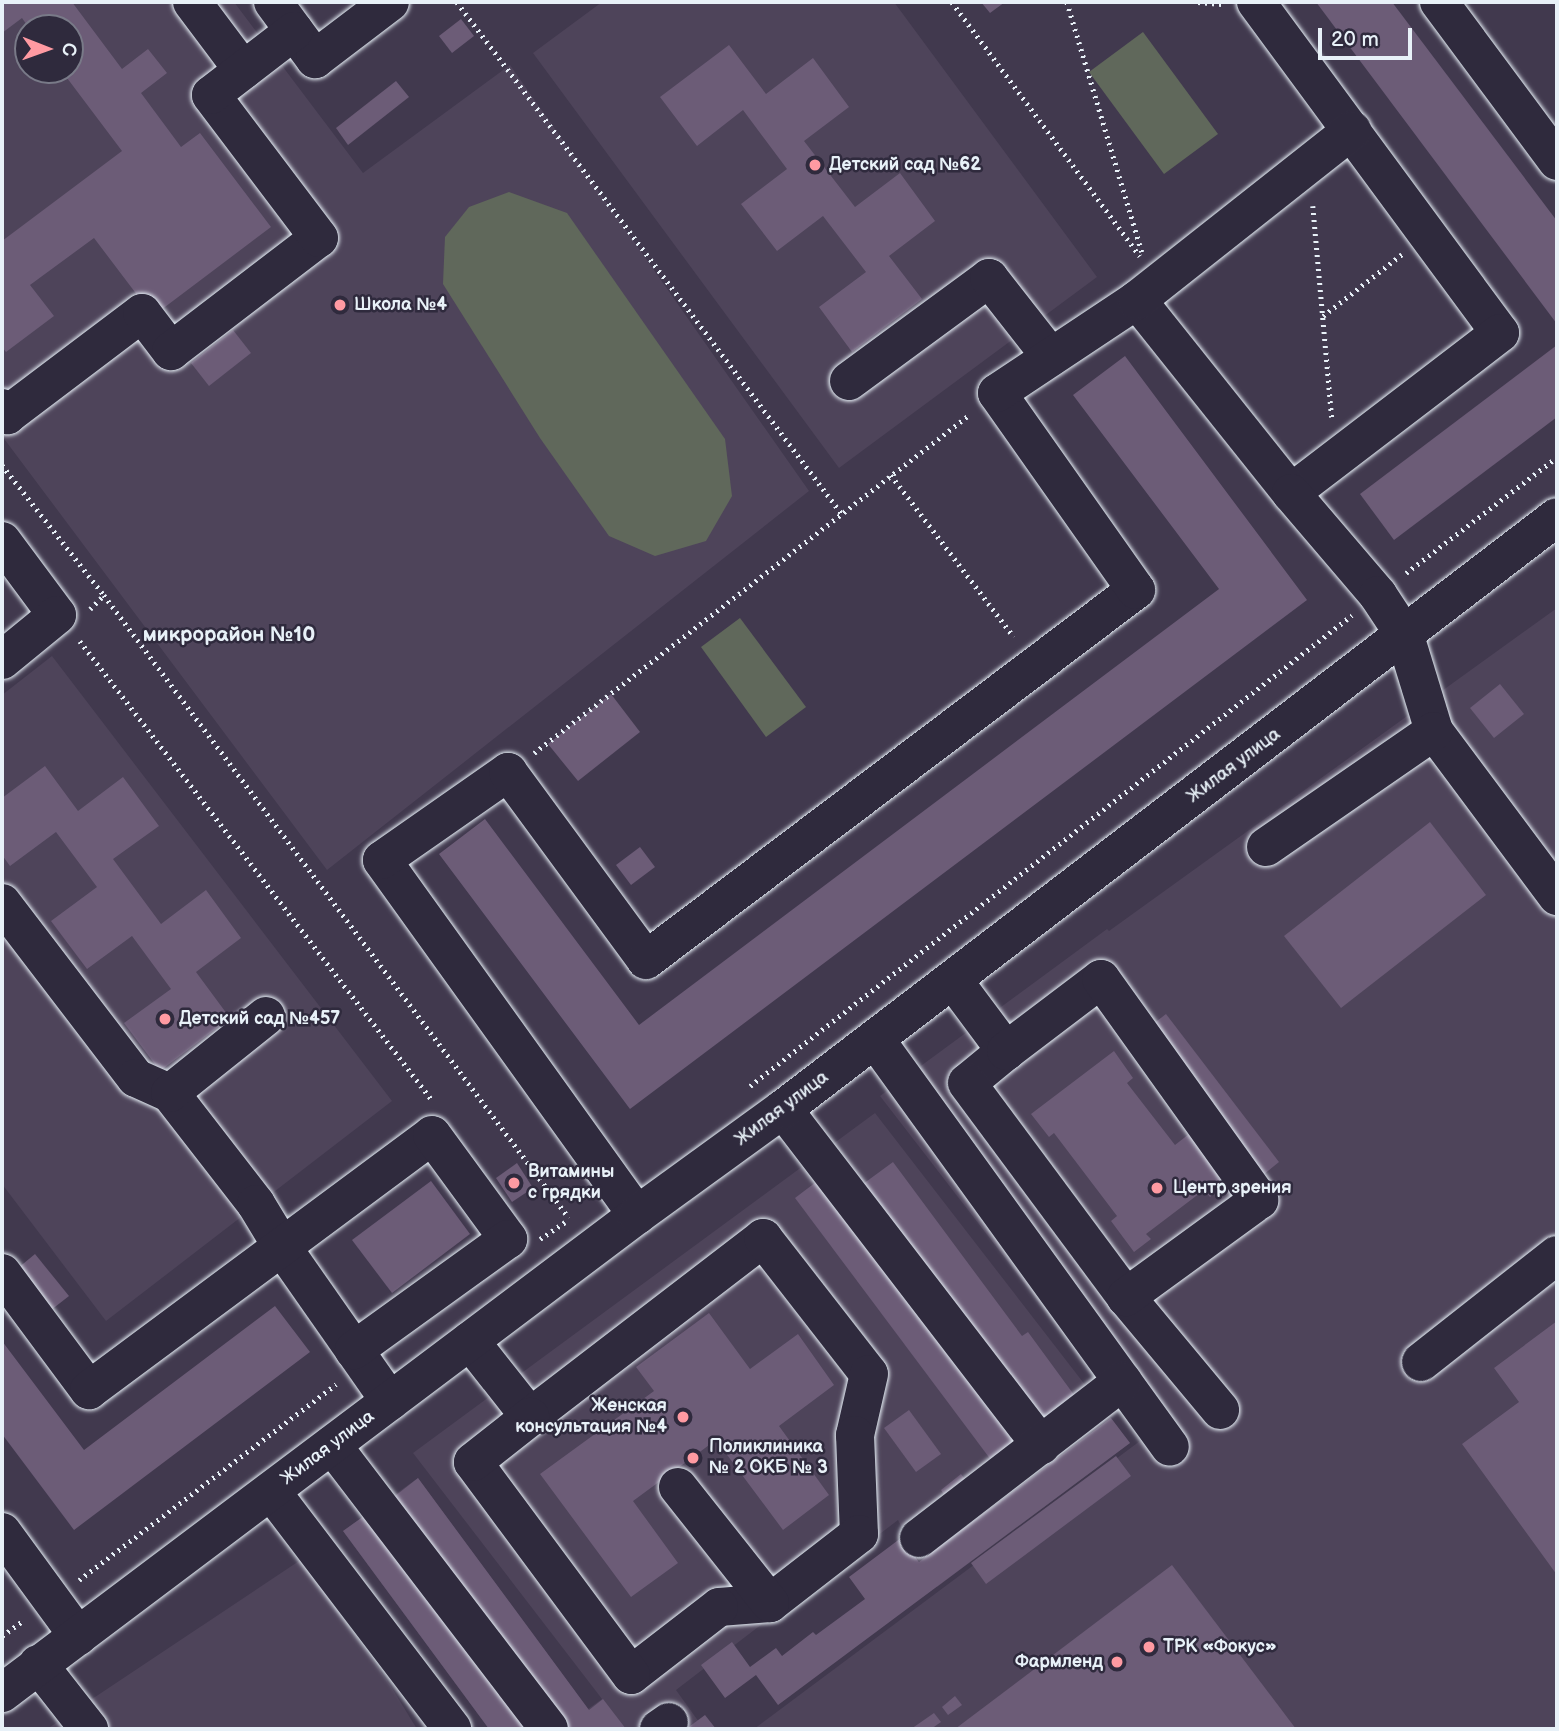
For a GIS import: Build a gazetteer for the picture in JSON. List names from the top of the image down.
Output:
{
  "streets": {
    "street": ["Жилая улица"]
  },
  "districts": ["микрорайон №10"],
  "places": [
    "Детский сад №62",
    "Школа №4",
    "Детский сад №457",
    "Витамины с грядки",
    "Центр зрения",
    "Женская консультация №4",
    "Поликлиника № 2 ОКБ № 3",
    "ТРК «Фокус»",
    "Фармленд"
  ],
  "scale_bar": "20 m",
  "north": "right"
}
